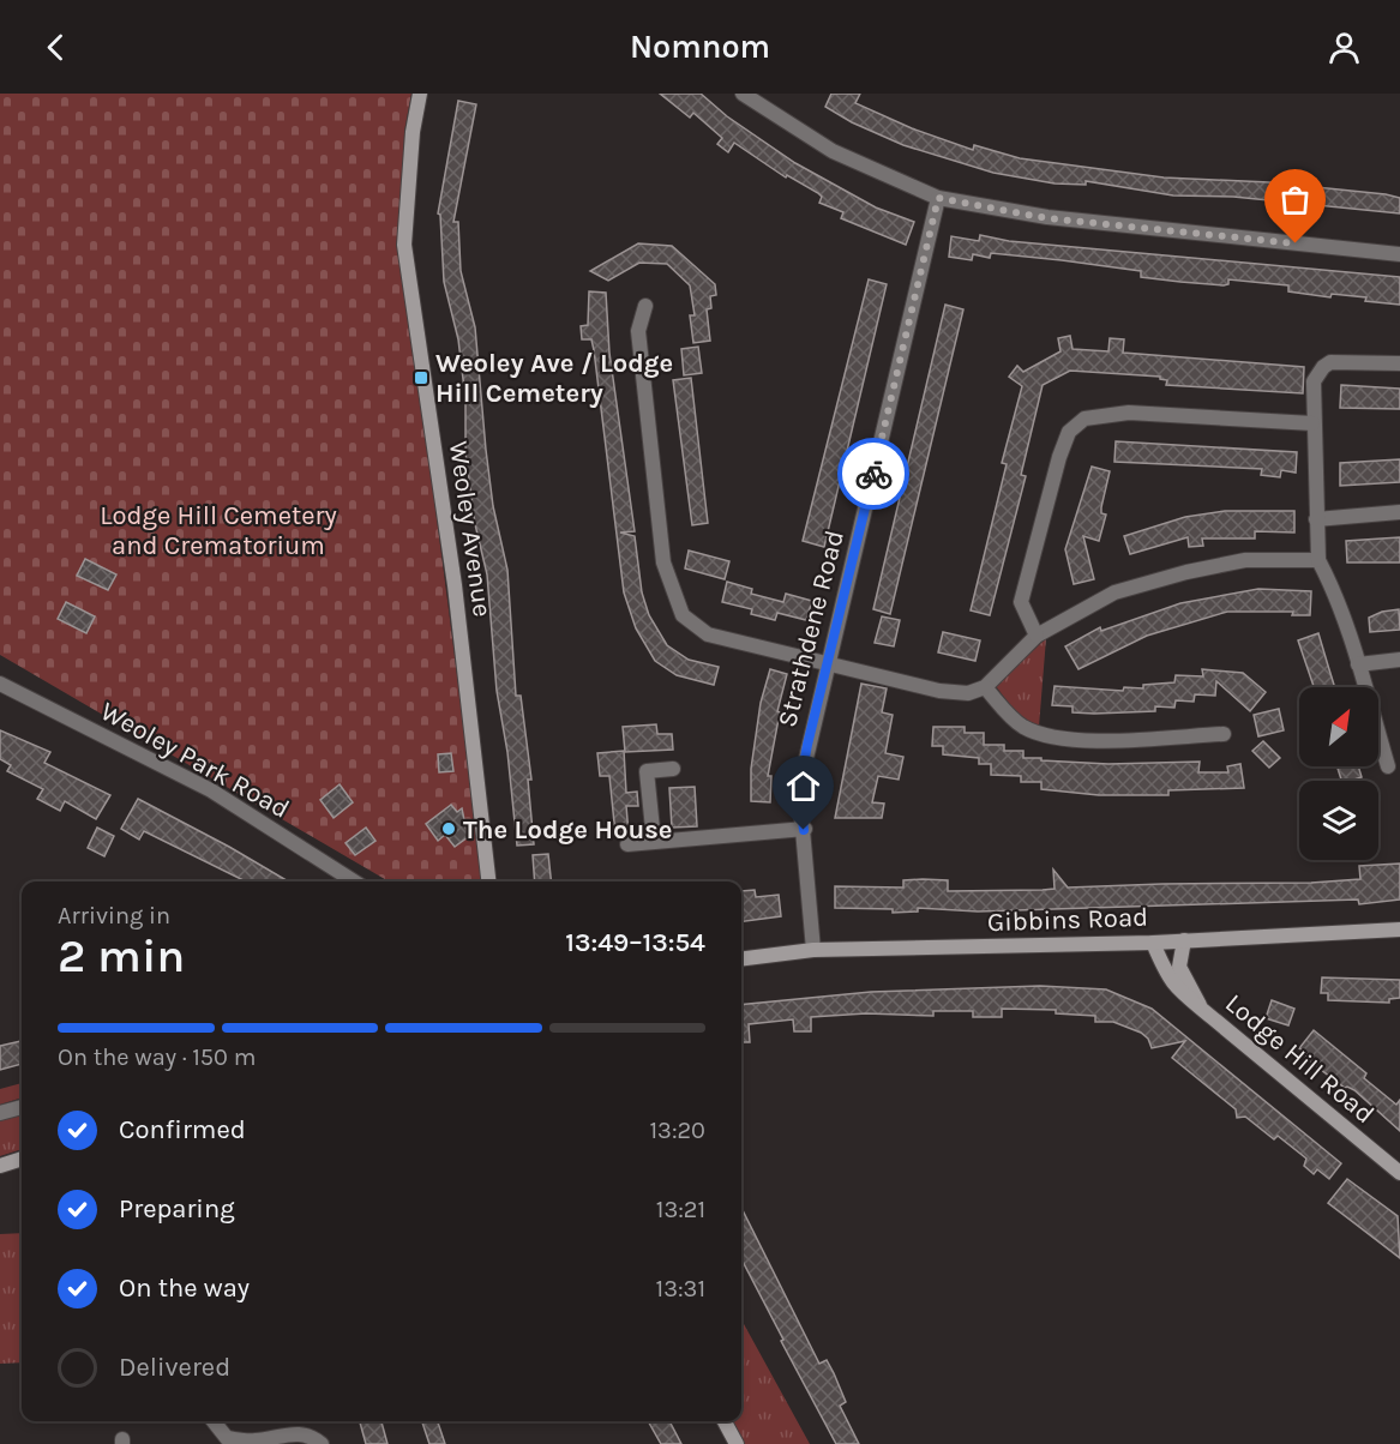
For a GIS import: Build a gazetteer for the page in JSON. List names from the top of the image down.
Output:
{
  "streets": {
    "street": [
      "Weoley Avenue",
      "Strathdene Road",
      "Weoley Park Road",
      "Gibbins Road",
      "Lodge Hill Road"
    ]
  },
  "crossings": [
    ["Strathdene Road", "Gibbins Road"],
    ["Gibbins Road", "Lodge Hill Road"]
  ],
  "parks": ["Lodge Hill Cemetery and Crematorium"],
  "places": {
    "transit": ["Weoley Ave / Lodge Hill Cemetery"],
    "other": ["The Lodge House"]
  },
  "north": "top right",
  "page": {
    "header": "Nomnom",
    "heading": ["2 min", "Arriving in", "13:49–13:54"],
    "bar": "On the way · 150 m",
    "list": [
      ["Confirmed", "13:20"],
      ["Preparing", "13:21"],
      ["On the way", "13:31"],
      "Delivered"
    ]
  }
}
